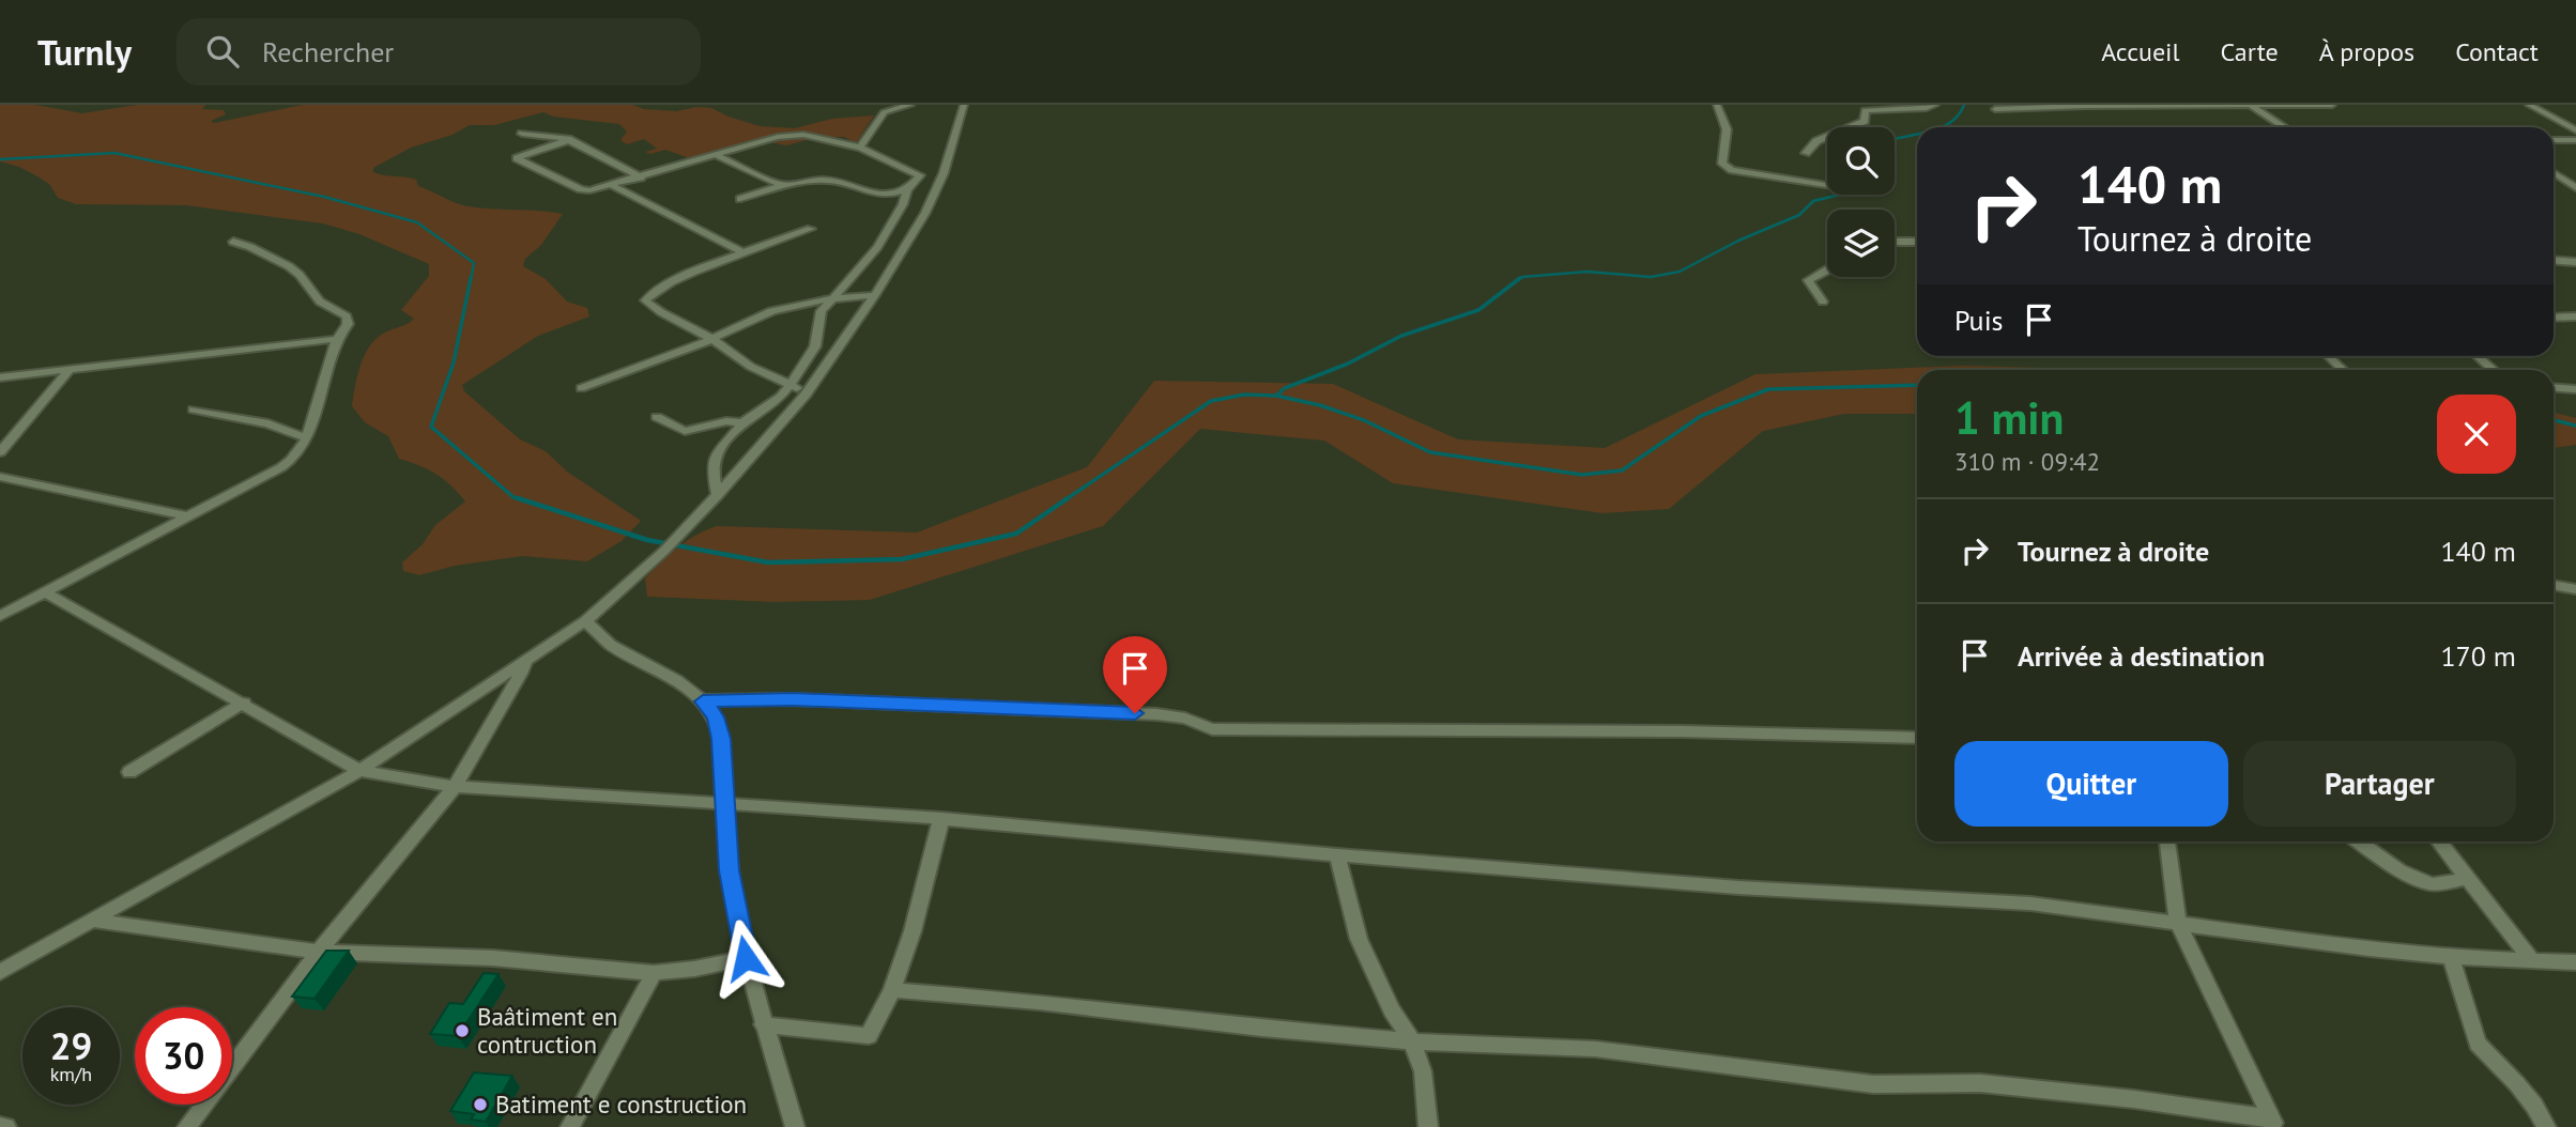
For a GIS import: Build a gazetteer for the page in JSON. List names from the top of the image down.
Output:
{
  "places": ["Baâtiment en contruction", "Batiment e construction"],
  "page": {
    "header": "Turnly",
    "search": "Rechercher",
    "nav": [
      "Accueil",
      "Carte",
      "À propos",
      "Contact"
    ],
    "turn": ["140 m", "Tournez à droite"],
    "then": "Puis",
    "heading": ["1 min", "310 m · 09:42"],
    "list": [
      {
        "name": "Tournez à droite",
        "value": "140 m"
      },
      {
        "name": "Arrivée à destination",
        "value": "170 m"
      }
    ],
    "buttons": ["Quitter", "Partager"],
    "speed": "29 km/h",
    "limit": "30"
  }
}
